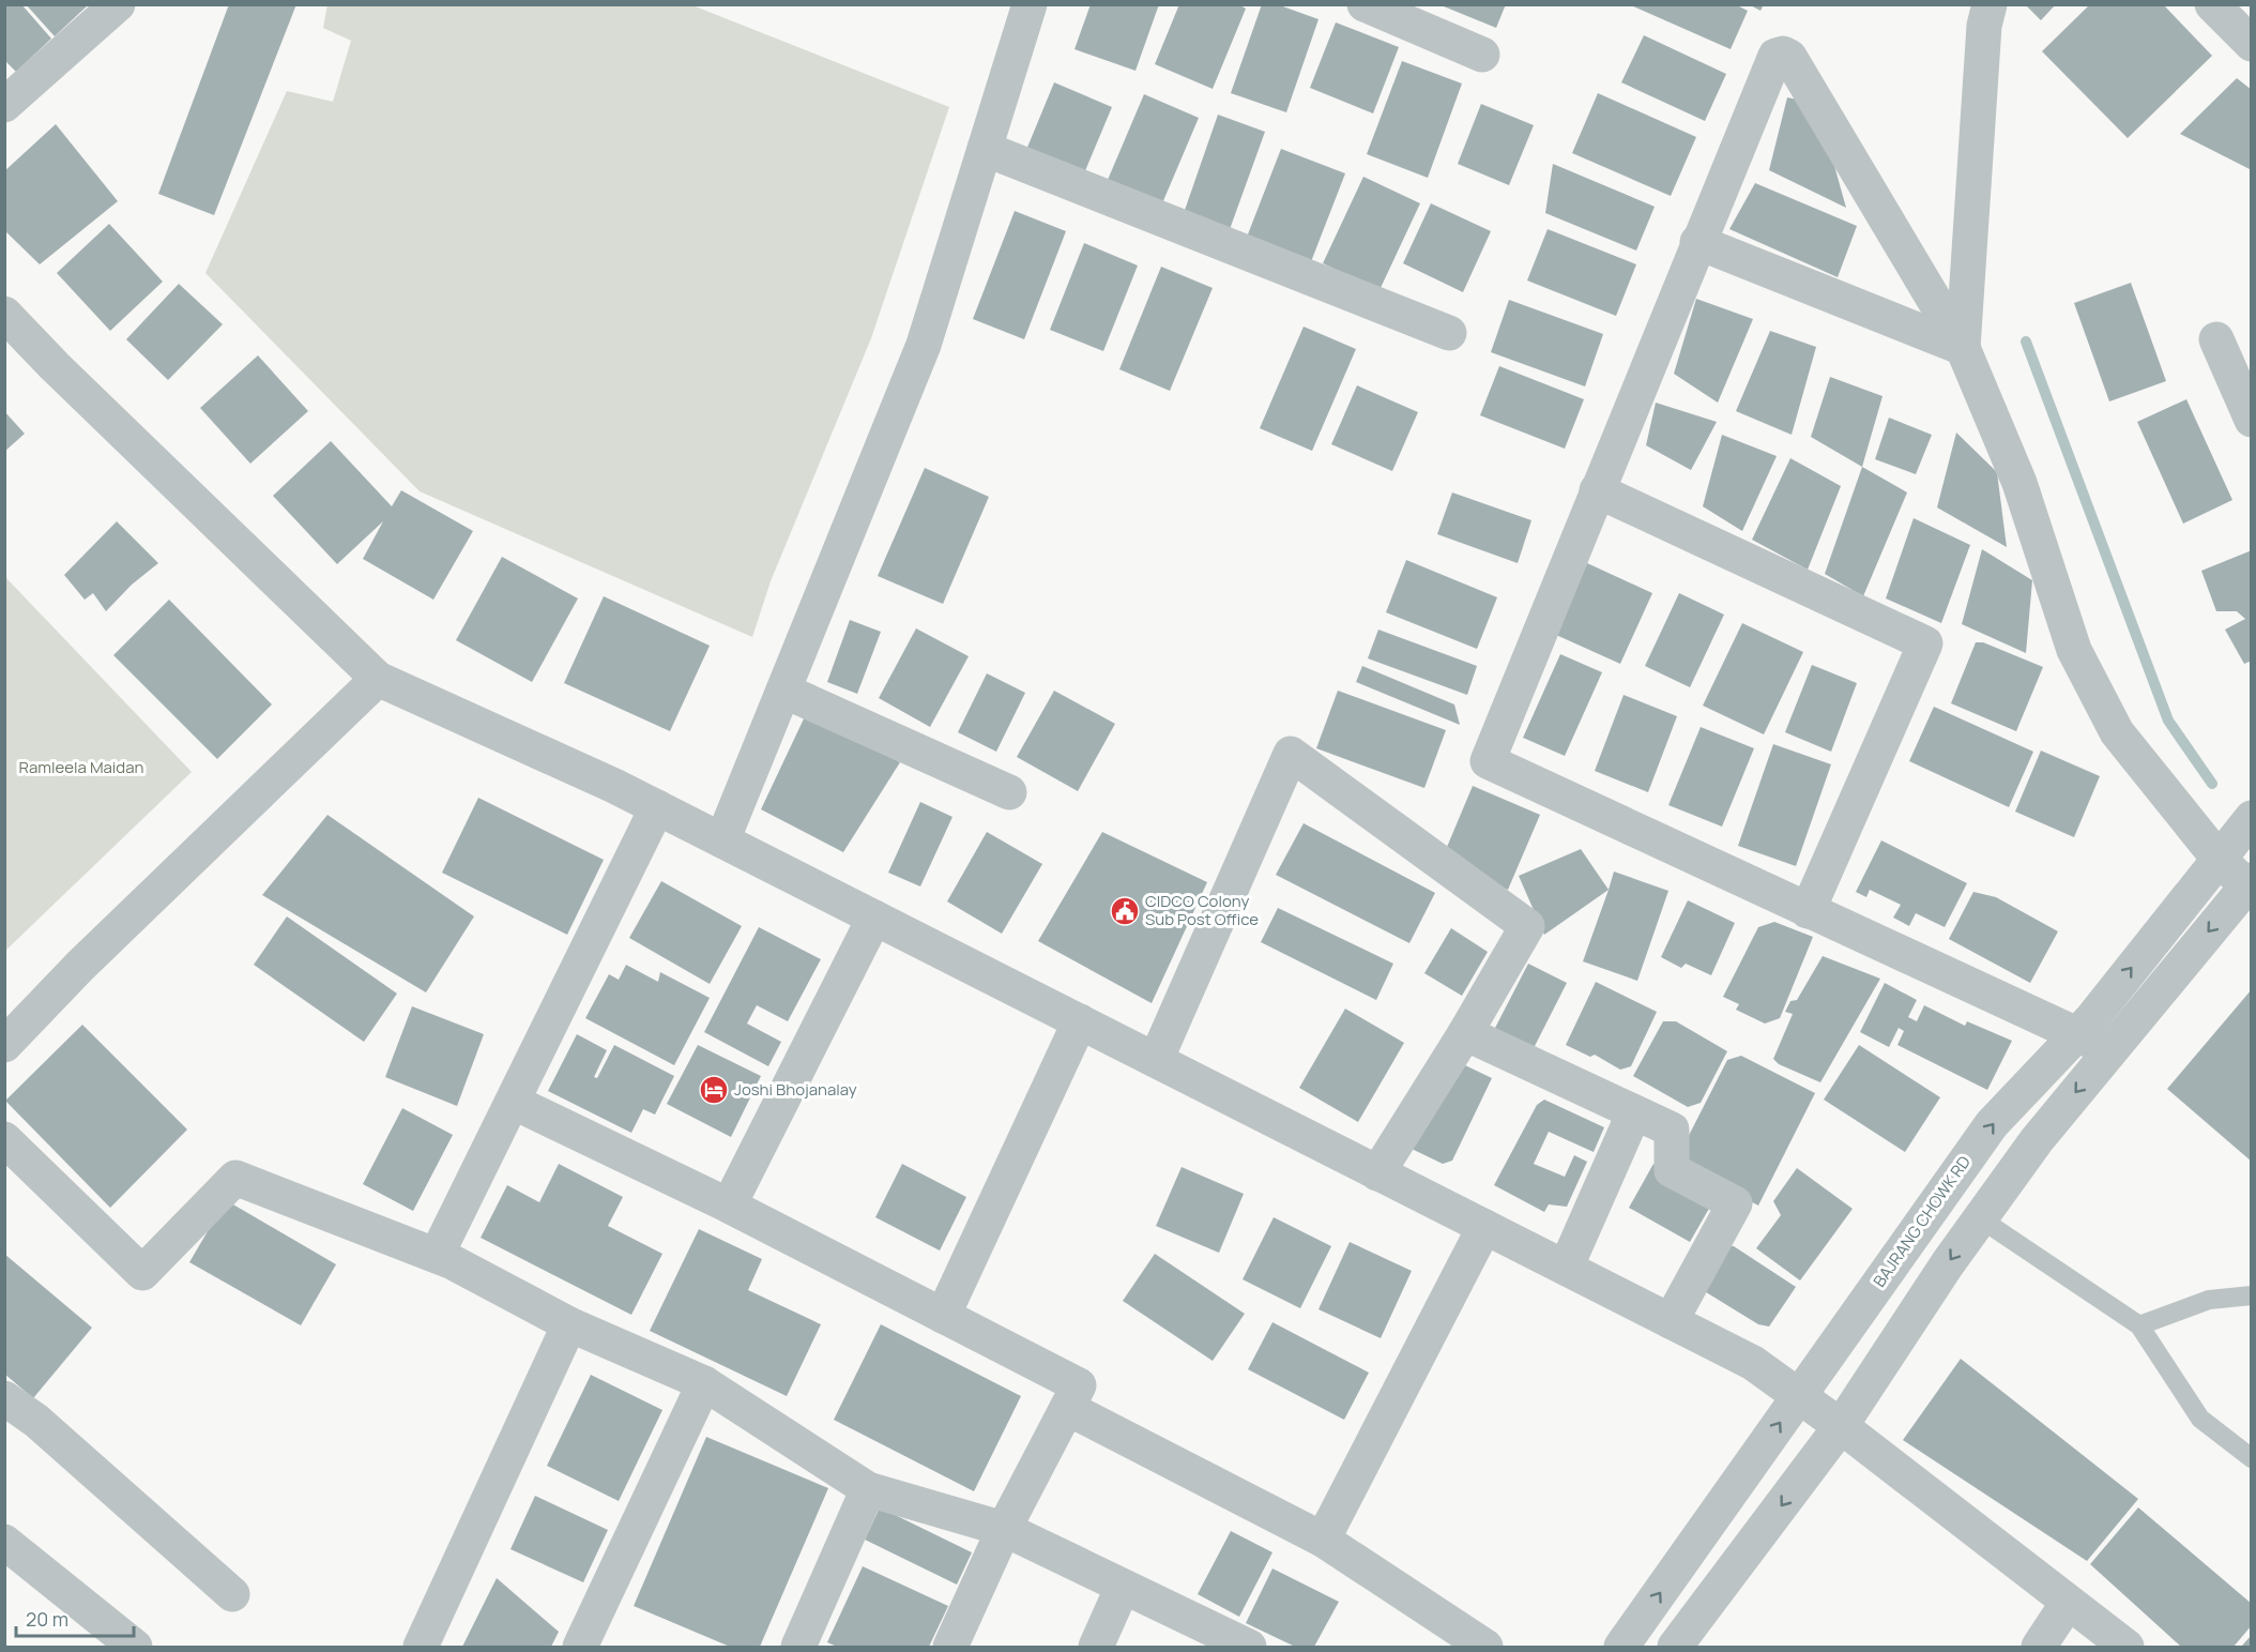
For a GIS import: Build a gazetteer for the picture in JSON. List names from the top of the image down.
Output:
{
  "streets": {
    "street": ["BAJRANG CHOWK RD"]
  },
  "parks": ["Ramleela Maidan"],
  "places": {
    "public building": ["CIDCO Colony Sub Post Office"],
    "hotel": ["Joshi Bhojanalay"]
  },
  "scale_bar": "20 m"
}
